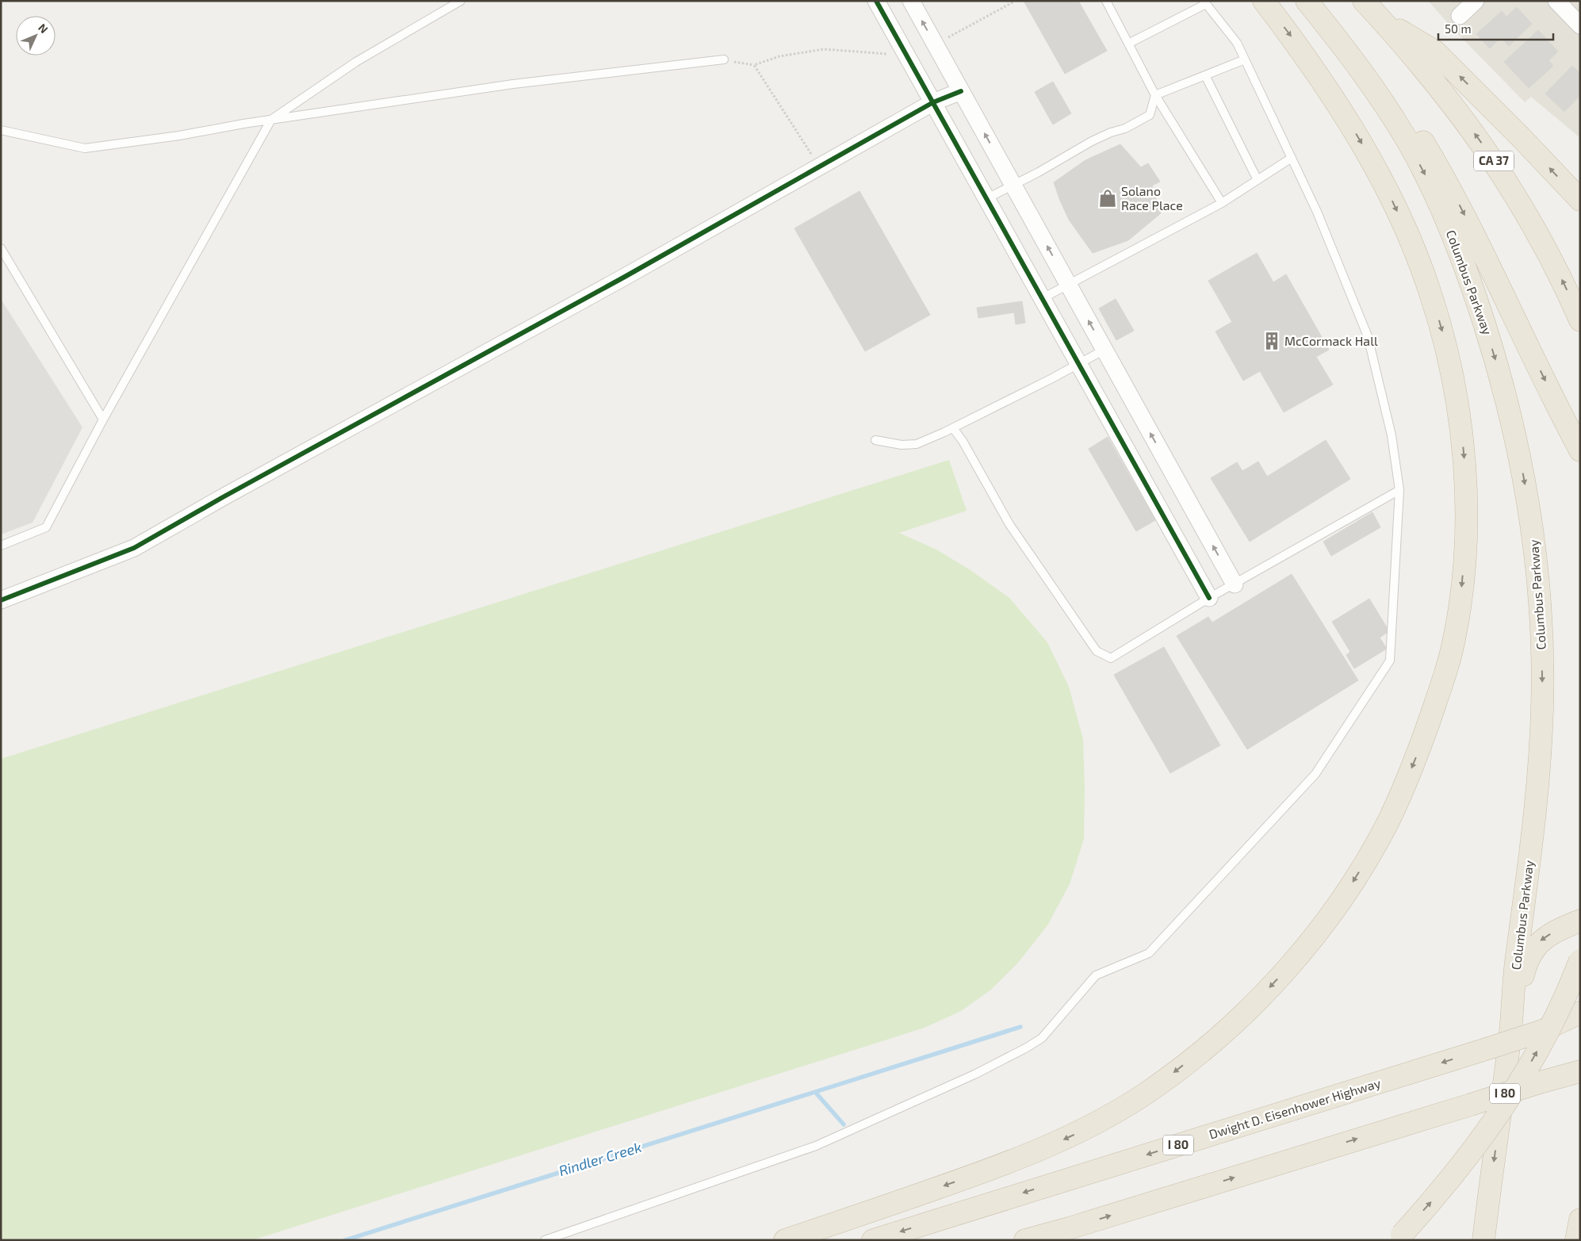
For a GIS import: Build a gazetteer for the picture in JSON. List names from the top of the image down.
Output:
{
  "streets": {
    "highway": [
      "CA 37",
      "Columbus Parkway",
      "I 80",
      "Dwight D. Eisenhower Highway"
    ]
  },
  "water": ["Rindler Creek"],
  "places": {
    "shop": ["Solano Race Place"],
    "building": ["McCormack Hall"]
  },
  "scale_bar": "50 m",
  "north": "top right"
}
